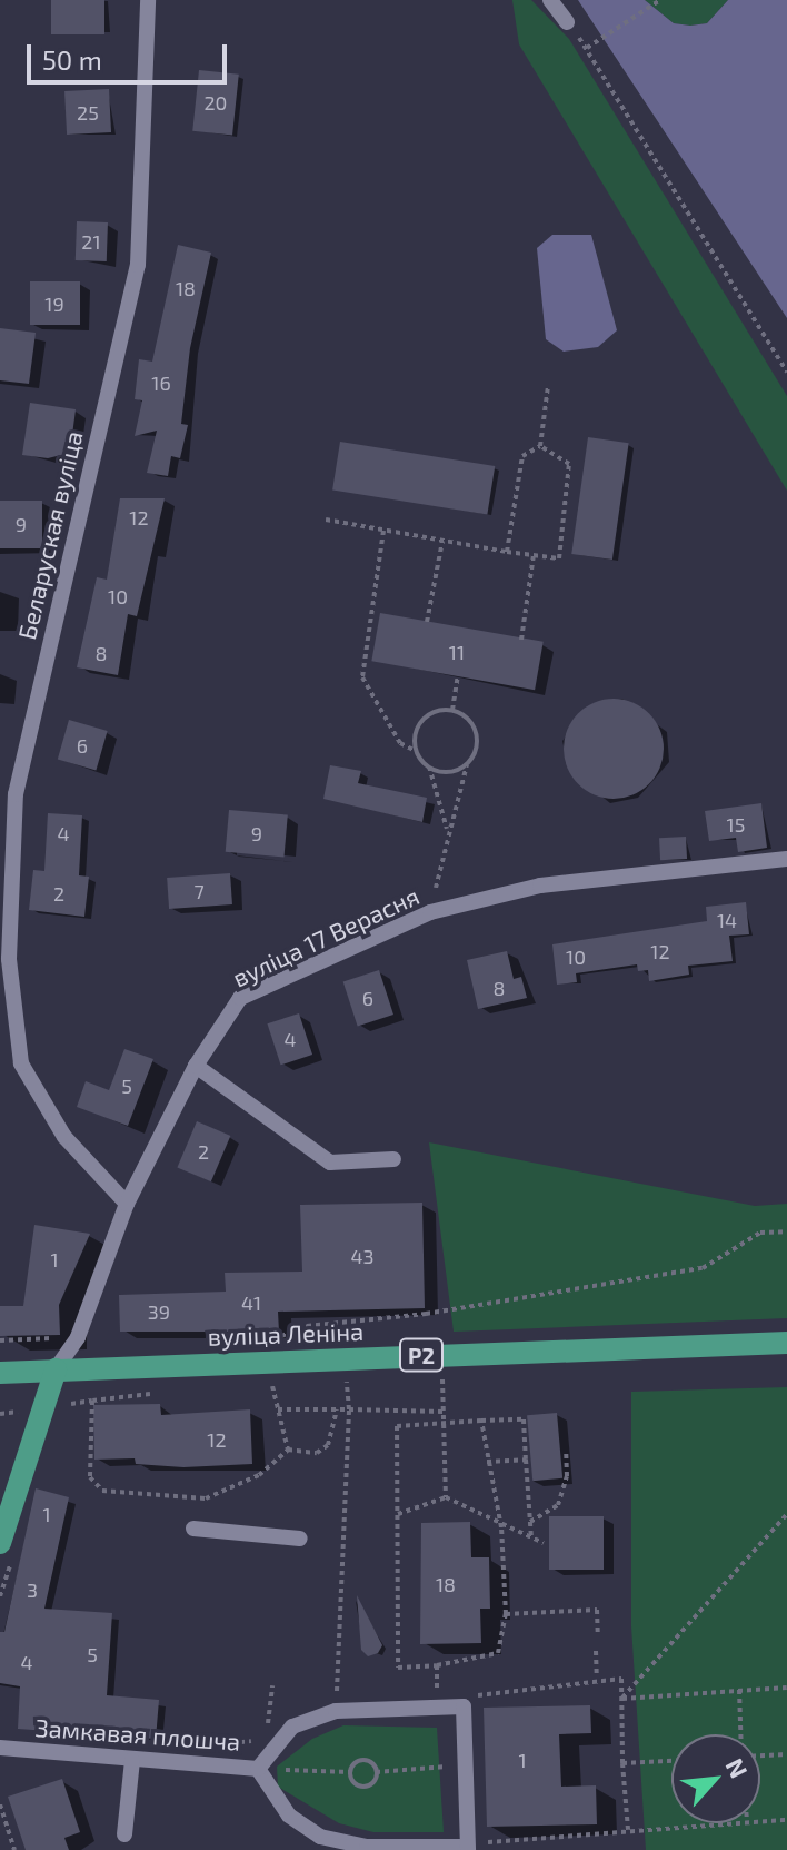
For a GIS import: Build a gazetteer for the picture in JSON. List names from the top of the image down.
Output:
{
  "streets": {
    "main road": ["вуліца Леніна", "Р2"],
    "street": ["Беларуская вуліца", "вуліца 17 Верасня", "Замкавая плошча"]
  },
  "crossings": [
    ["Беларуская вуліца", "вуліца 17 Верасня"],
    ["вуліца 17 Верасня", "вуліца Леніна"]
  ],
  "house_numbers": [
    "20",
    "25",
    "21",
    "18",
    "19",
    "16",
    "12",
    "9",
    "10",
    "11",
    "8",
    "6",
    "15",
    "4",
    "9",
    "7",
    "2",
    "14",
    "12",
    "10",
    "8",
    "6",
    "4",
    "5",
    "2",
    "43",
    "1",
    "41",
    "39",
    "12",
    "1",
    "18",
    "3",
    "5",
    "4",
    "1"
  ],
  "scale_bar": "50 m",
  "north": "top right"
}
